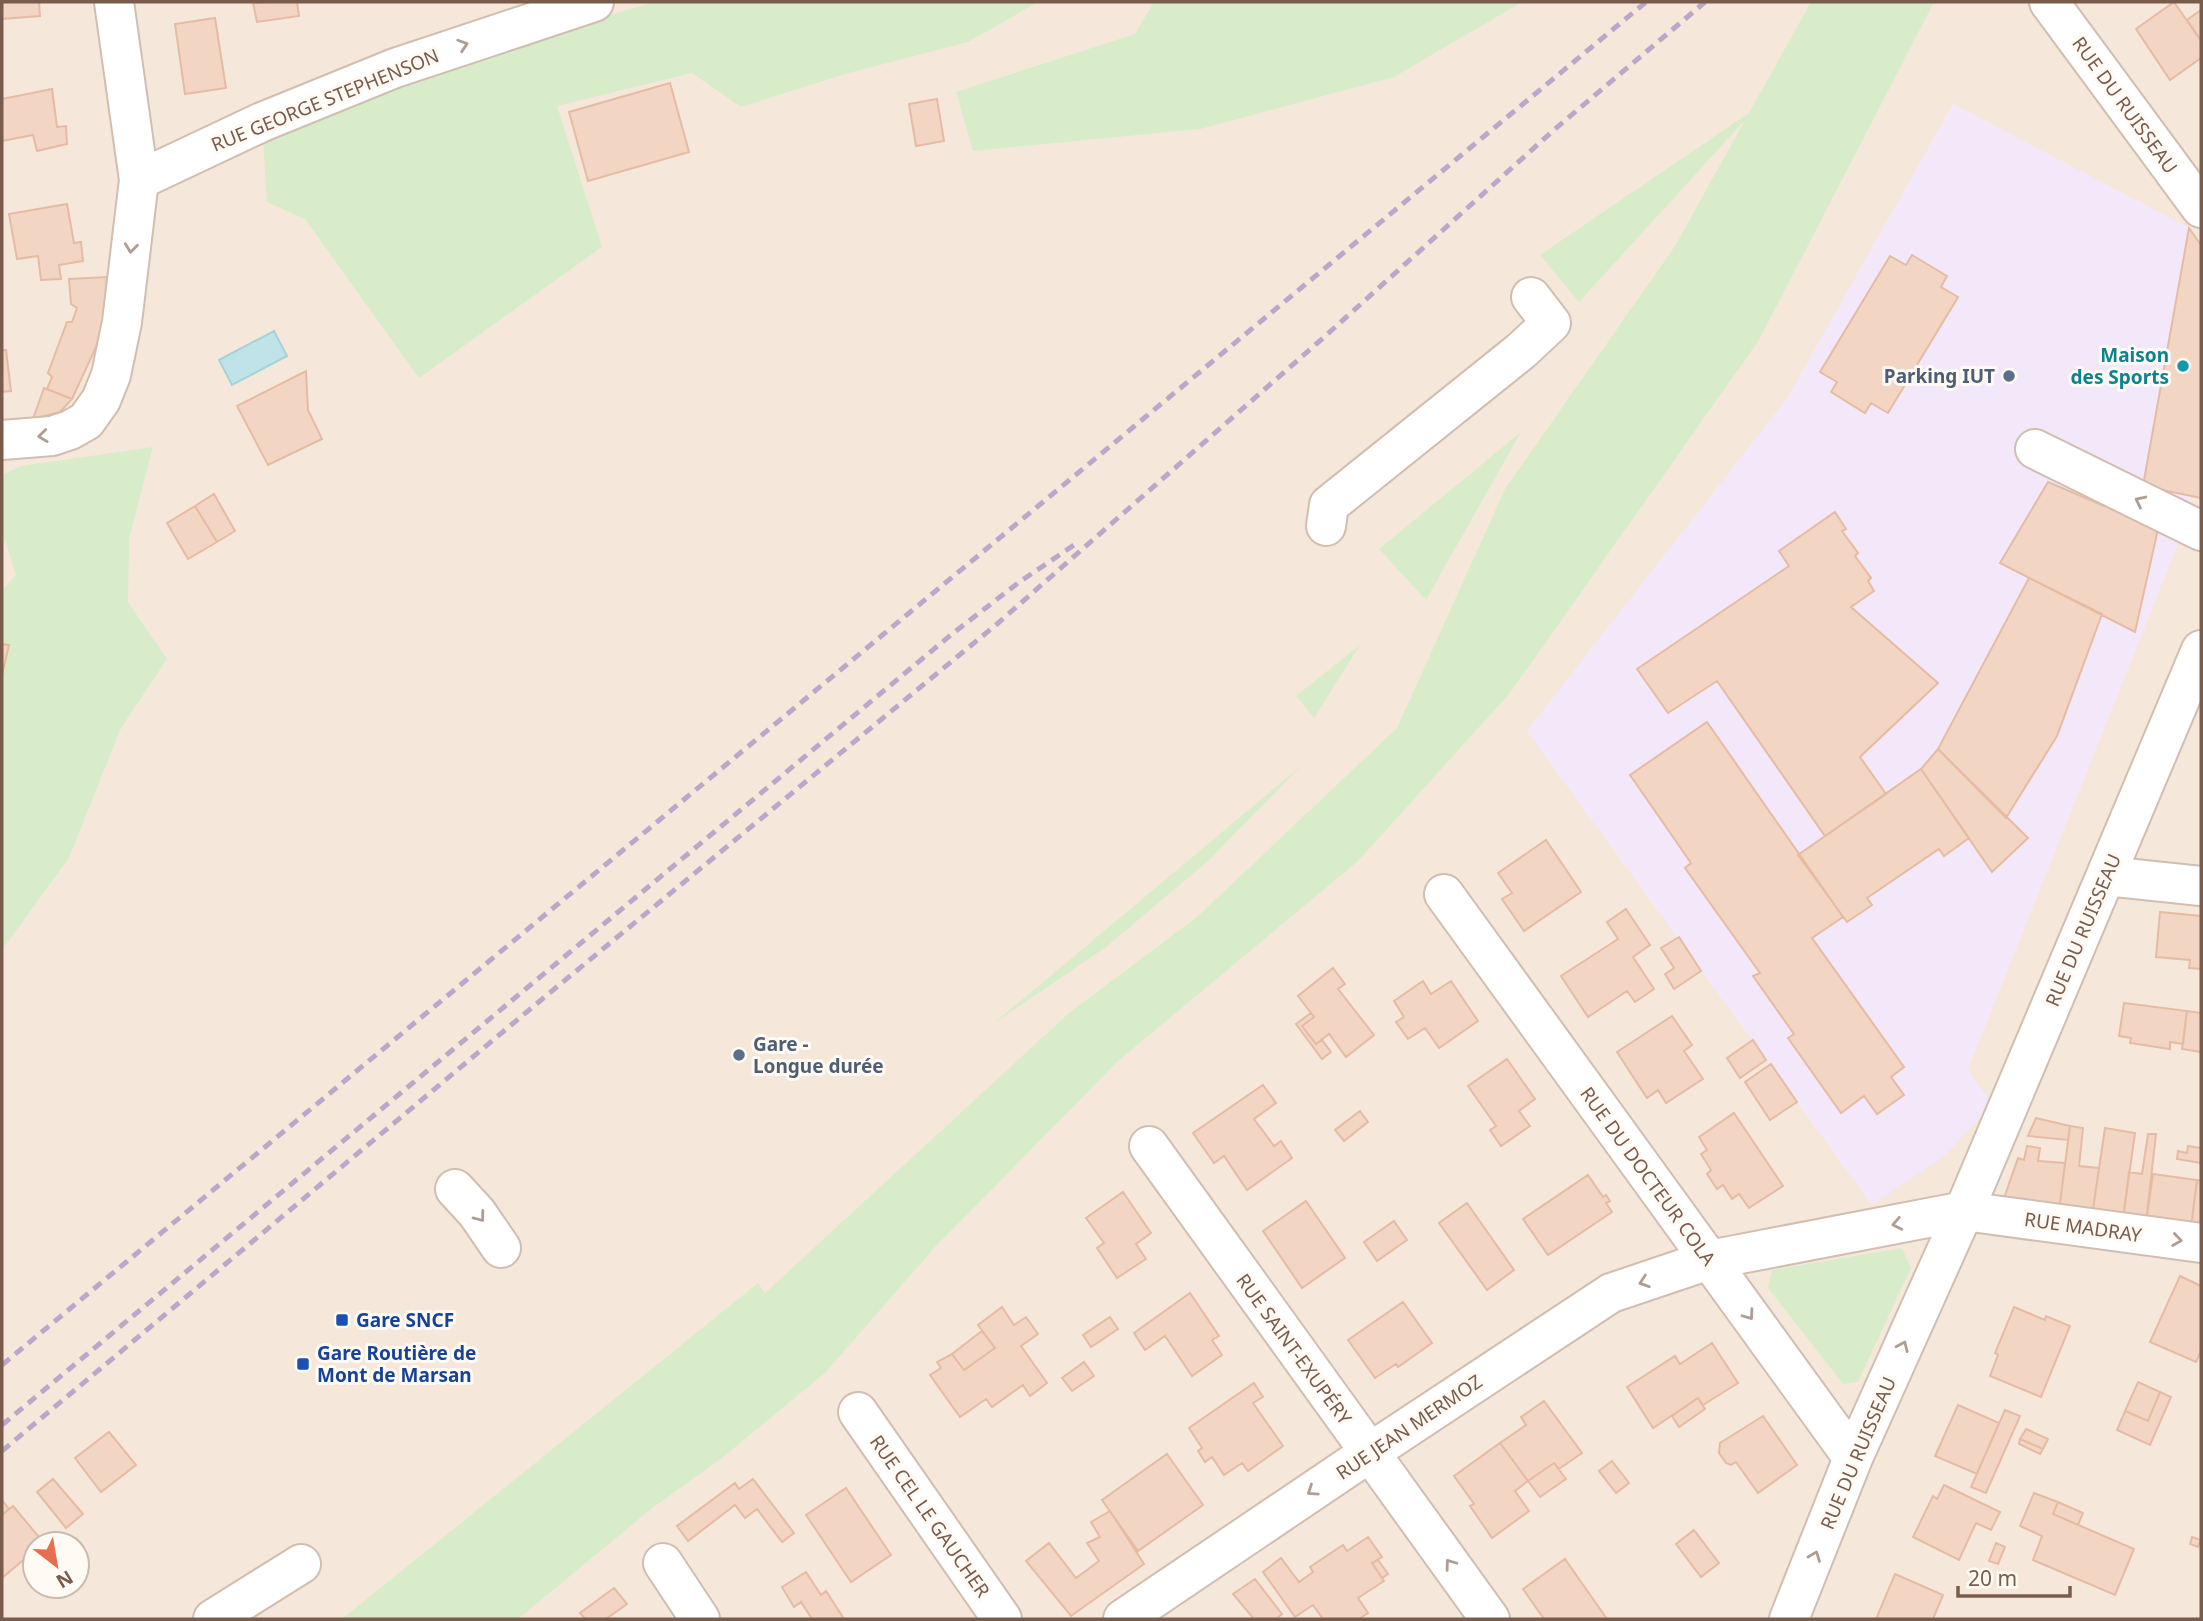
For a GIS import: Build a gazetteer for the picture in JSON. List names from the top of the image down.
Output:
{
  "streets": {
    "street": [
      "RUE GEORGE STEPHENSON",
      "RUE DU RUISSEAU",
      "RUE DU DOCTEUR COLA",
      "RUE MADRAY",
      "RUE SAINT-EXUPÉRY",
      "RUE JEAN MERMOZ",
      "RUE CEL LE GAUCHER"
    ]
  },
  "crossings": [
    ["RUE DU RUISSEAU", "RUE DU DOCTEUR COLA"],
    ["RUE DU RUISSEAU", "RUE MADRAY"],
    ["RUE DU DOCTEUR COLA", "RUE JEAN MERMOZ"],
    ["RUE SAINT-EXUPÉRY", "RUE JEAN MERMOZ"]
  ],
  "one_way": [
    "RUE GEORGE STEPHENSON",
    "RUE DU DOCTEUR COLA",
    "RUE MADRAY",
    "RUE SAINT-EXUPÉRY",
    "RUE JEAN MERMOZ"
  ],
  "places": {
    "other": ["Maison des Sports", "Parking IUT", "Gare - Longue durée"],
    "transit": ["Gare SNCF", "Gare Routière de Mont de Marsan"]
  },
  "scale_bar": "20 m",
  "north": "bottom right"
}
